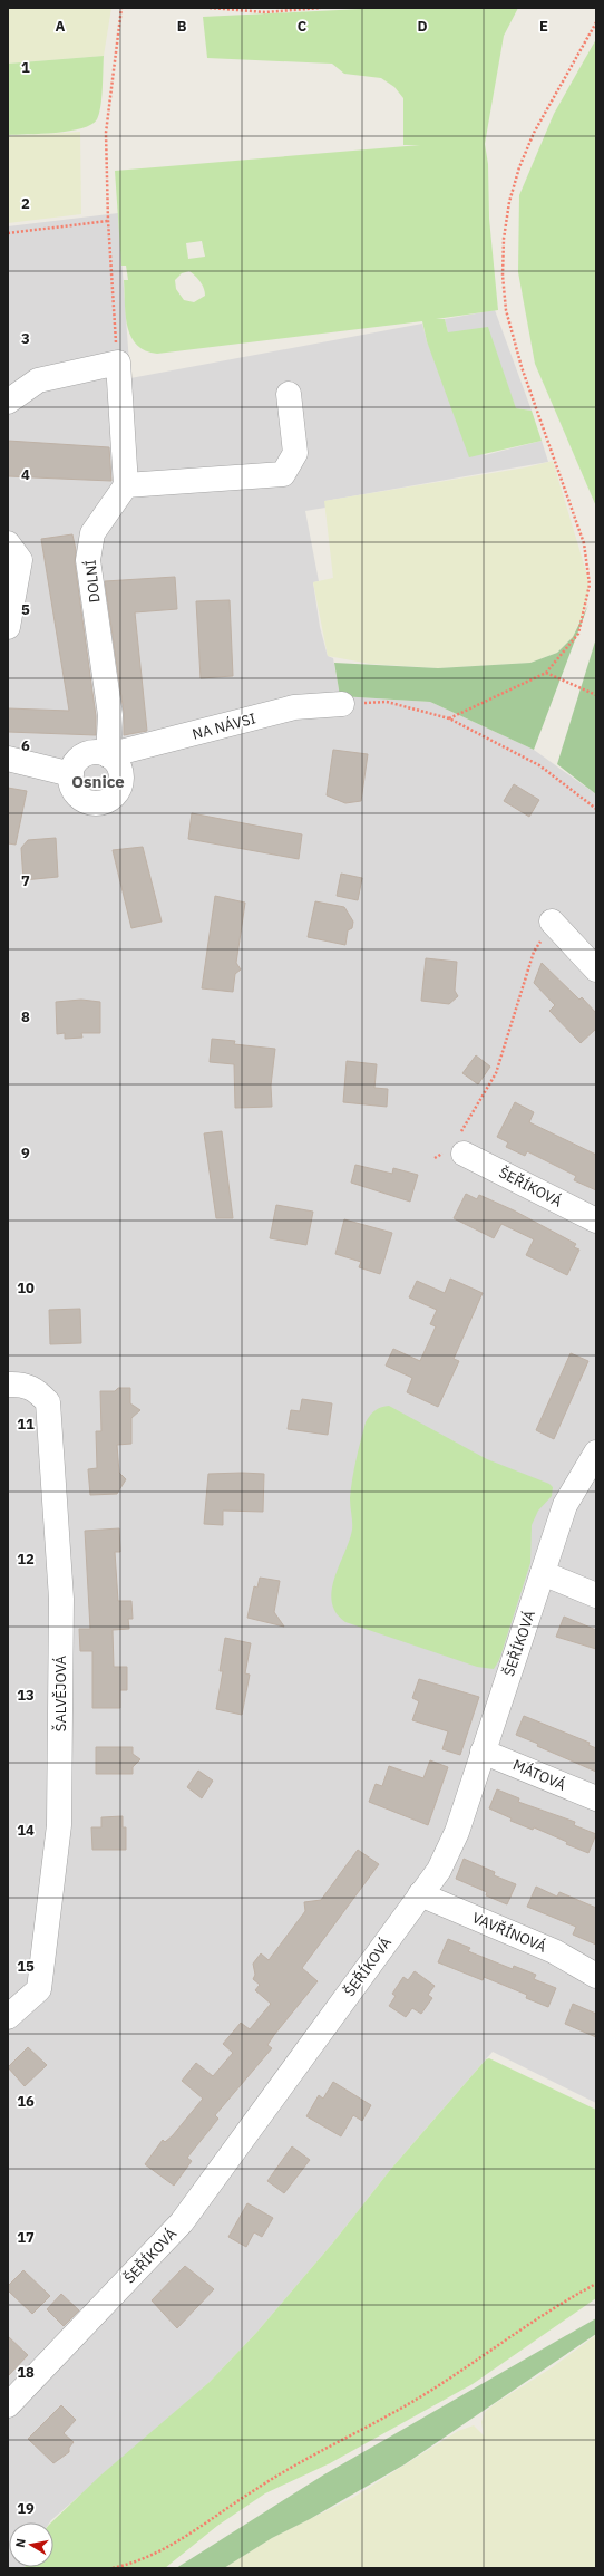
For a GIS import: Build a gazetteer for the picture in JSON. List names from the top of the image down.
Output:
{
  "streets": {
    "street": [
      "DOLNÍ",
      "NA NÁVSI",
      "ŠEŘÍKOVÁ",
      "ŠALVĚJOVÁ",
      "MÁTOVÁ",
      "VAVŘÍNOVÁ"
    ]
  },
  "crossings": [
    ["DOLNÍ", "NA NÁVSI"],
    ["ŠEŘÍKOVÁ", "MÁTOVÁ"],
    ["ŠEŘÍKOVÁ", "VAVŘÍNOVÁ"]
  ],
  "districts": ["Osnice"],
  "north": "left",
  "grid": {
    "columns": [
      "A",
      "B",
      "C",
      "D",
      "E"
    ],
    "rows": [
      "1",
      "2",
      "3",
      "4",
      "5",
      "6",
      "7",
      "8",
      "9",
      "10",
      "11",
      "12",
      "13",
      "14",
      "15",
      "16",
      "17",
      "18",
      "19"
    ]
  }
}
